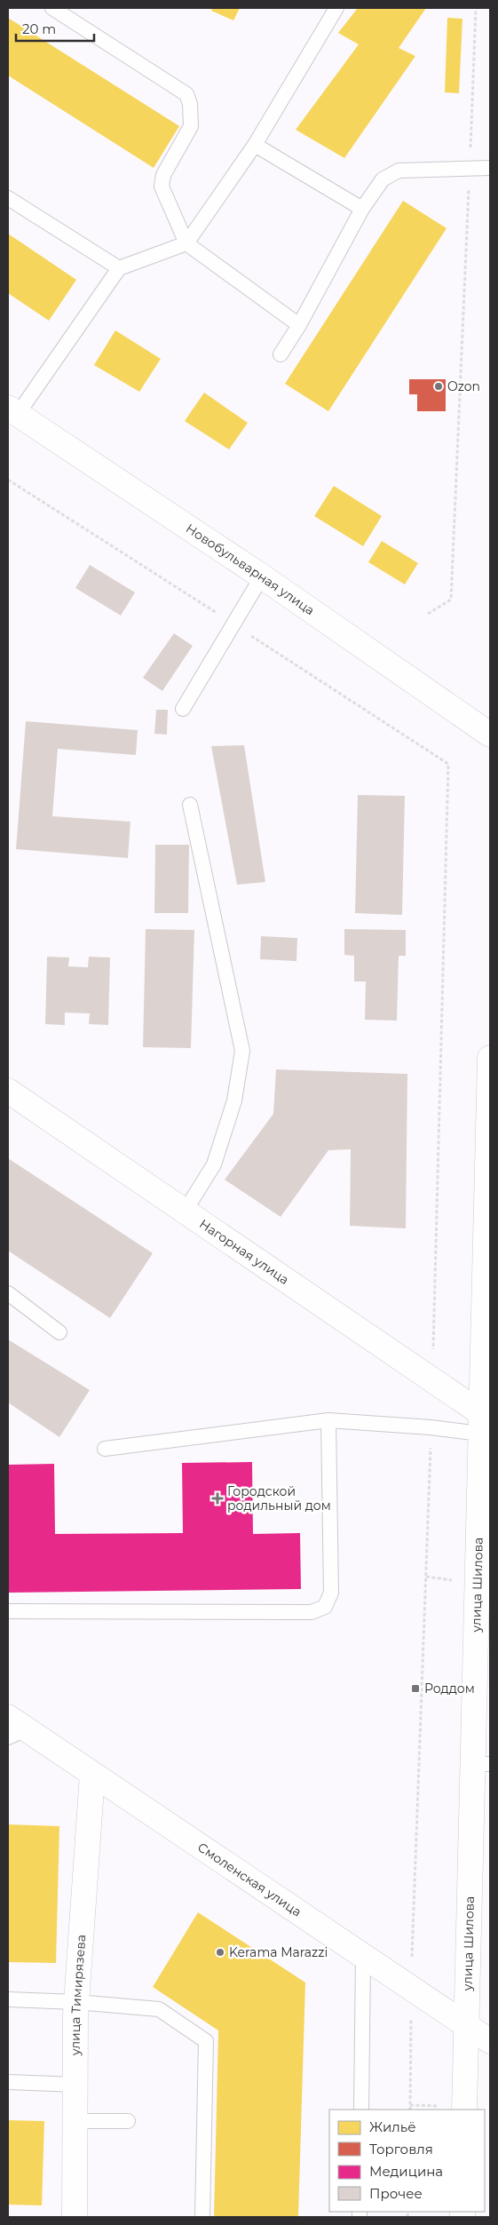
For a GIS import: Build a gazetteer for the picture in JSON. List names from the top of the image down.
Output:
{
  "streets": {
    "main road": [
      "Новобульварная улица",
      "Нагорная улица",
      "улица Шилова",
      "Смоленская улица",
      "улица Тимирязева"
    ]
  },
  "crossings": [
    ["Нагорная улица", "улица Шилова"],
    ["улица Шилова", "Смоленская улица"],
    ["Смоленская улица", "улица Тимирязева"]
  ],
  "places": {
    "other": ["Ozon", "Kerama Marazzi"],
    "health": ["Городской родильный дом"],
    "transit": ["Роддом"]
  },
  "legend": [
    "Жильё",
    "Торговля",
    "Медицина",
    "Прочее"
  ],
  "scale_bar": "20 m"
}
